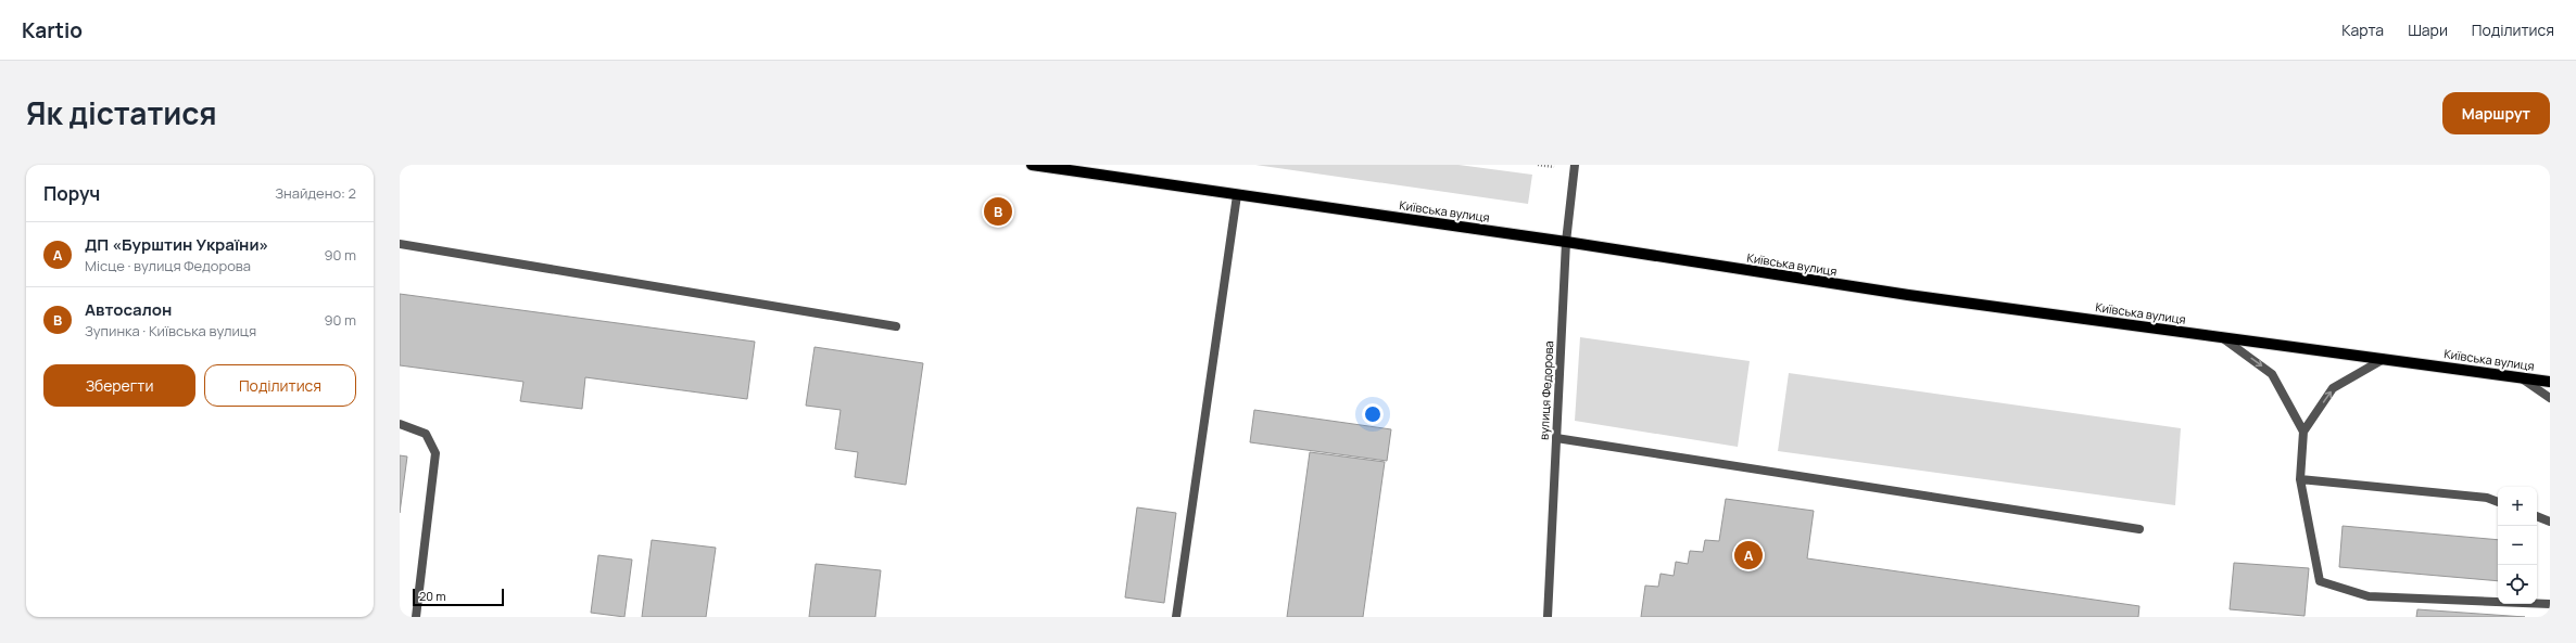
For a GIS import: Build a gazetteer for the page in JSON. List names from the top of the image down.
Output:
{
  "streets": {
    "main road": ["Київська вулиця"],
    "street": ["вулиця Федорова"]
  },
  "crossings": [
    ["Київська вулиця", "вулиця Федорова"]
  ],
  "scale_bar": "20 m",
  "page": {
    "header": "Kartio",
    "nav": ["Карта", "Шари", "Поділитися"],
    "title": "Як дістатися",
    "buttons": [
      "Маршрут",
      ["Зберегти", "Поділитися"]
    ],
    "heading": ["Поруч", "Знайдено: 2"],
    "pins": ["B", "A"],
    "list": [
      {
        "mark": "A",
        "name": "ДП «Бурштин України»",
        "note": "Місце · вулиця Федорова",
        "value": "90 m"
      },
      {
        "mark": "B",
        "name": "Автосалон",
        "note": "Зупинка · Київська вулиця",
        "value": "90 m"
      }
    ],
    "map_buttons": ["+", "−"],
    "scale": "20 m"
  }
}
